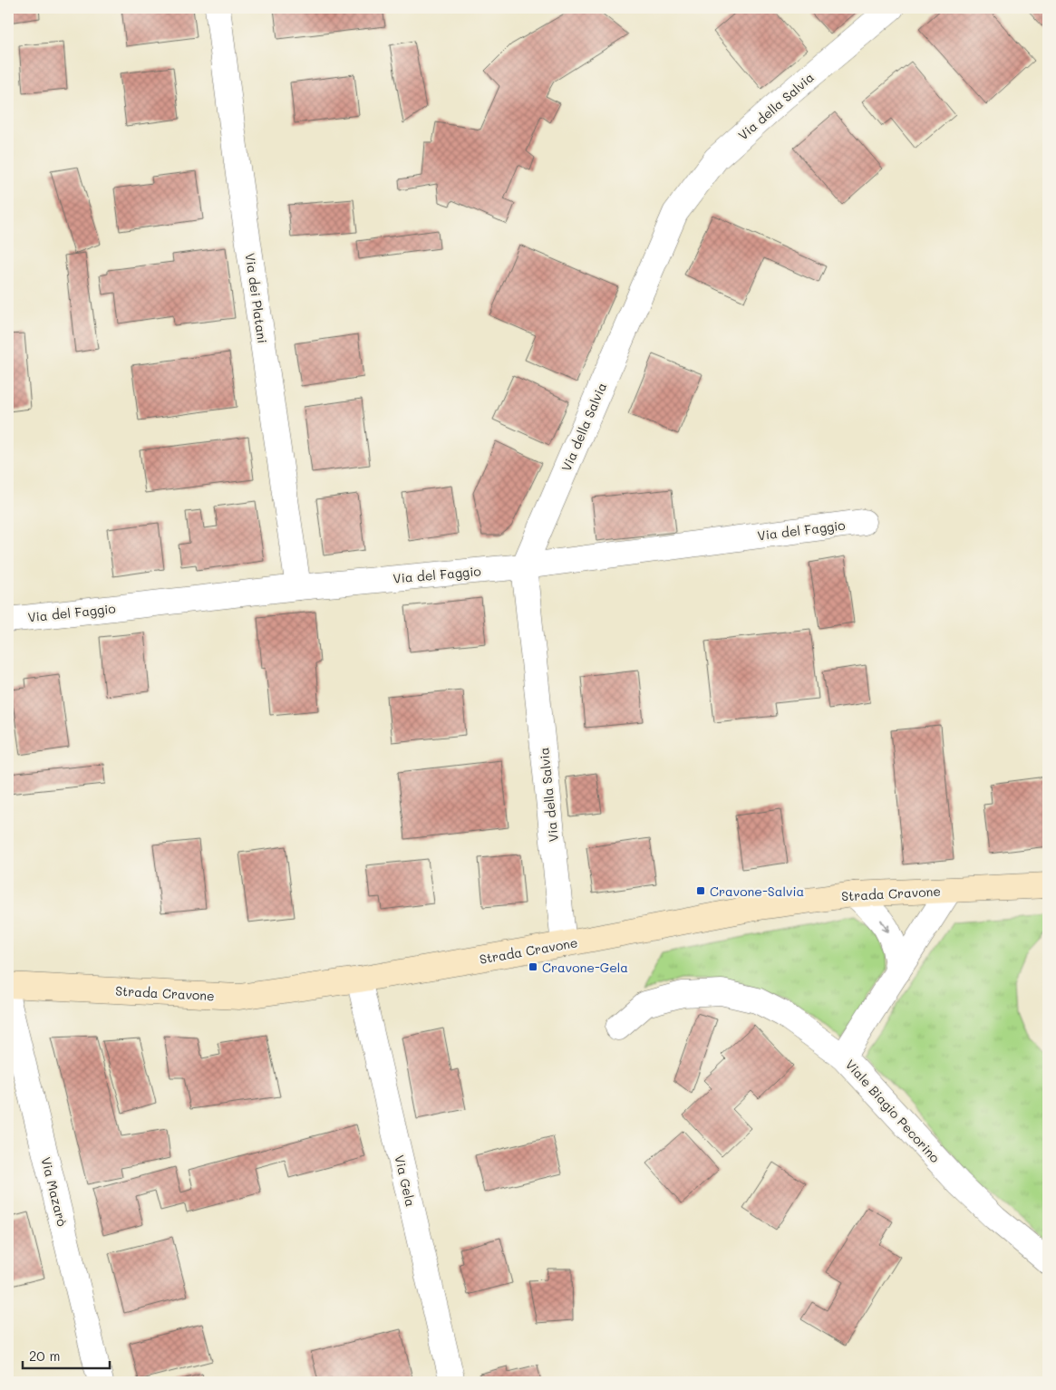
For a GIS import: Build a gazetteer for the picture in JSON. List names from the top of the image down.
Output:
{
  "streets": {
    "street": [
      "Via della Salvia",
      "Via dei Platani",
      "Via del Faggio",
      "Strada Cravone",
      "Viale Biagio Pecorino",
      "Via Gela",
      "Via Mazarò"
    ]
  },
  "crossings": [
    ["Via della Salvia", "Via del Faggio"],
    ["Via della Salvia", "Strada Cravone"],
    ["Via dei Platani", "Via del Faggio"],
    ["Strada Cravone", "Viale Biagio Pecorino"],
    ["Strada Cravone", "Via Gela"]
  ],
  "places": {
    "transit": ["Cravone-Salvia", "Cravone-Gela"]
  },
  "scale_bar": "20 m"
}
